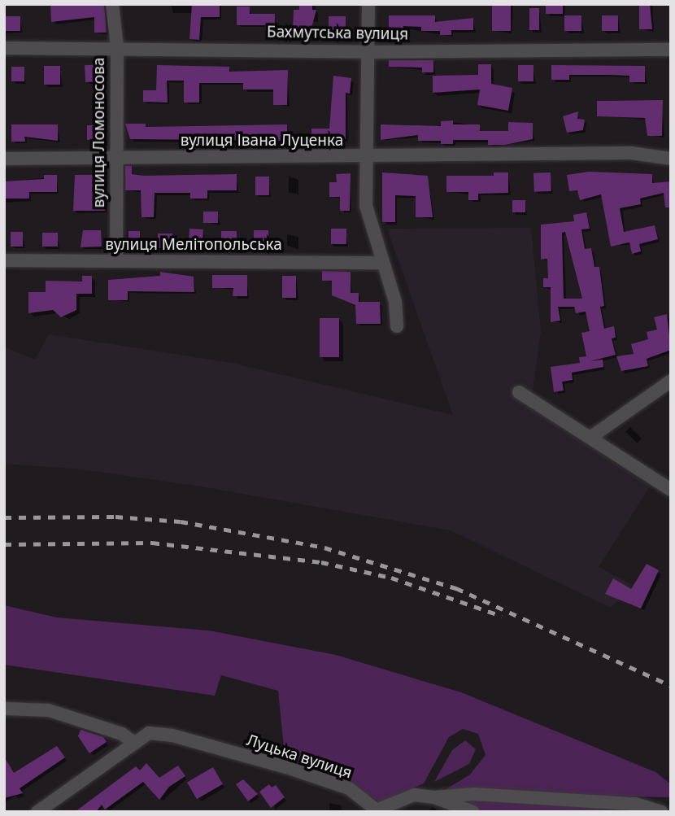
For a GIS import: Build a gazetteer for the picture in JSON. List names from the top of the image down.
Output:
{
  "streets": {
    "street": [
      "Бахмутська вулиця",
      "вулиця Ломоносова",
      "вулиця Івана Луценка",
      "вулиця Мелітопольська",
      "Луцька вулиця"
    ]
  },
  "crossings": [
    ["Бахмутська вулиця", "вулиця Ломоносова"],
    ["вулиця Ломоносова", "вулиця Івана Луценка"],
    ["вулиця Ломоносова", "вулиця Мелітопольська"]
  ]
}
